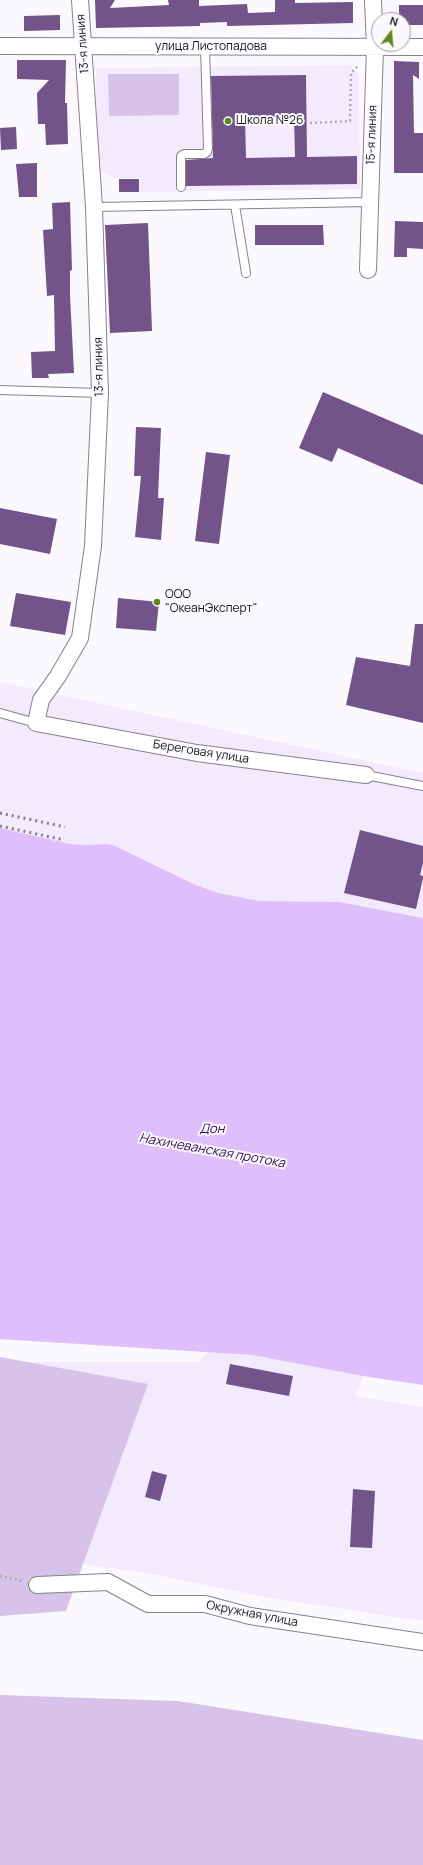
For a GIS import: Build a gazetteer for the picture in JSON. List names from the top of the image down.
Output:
{
  "streets": {
    "street": [
      "13-я линия",
      "улица Листопадова",
      "15-я линия",
      "Береговая улица",
      "Окружная улица"
    ]
  },
  "crossings": [
    ["13-я линия", "улица Листопадова"],
    ["13-я линия", "Береговая улица"]
  ],
  "water": ["Дон", "Нахичеванская протока"],
  "places": ["Школа №26", "ООО \"ОкеанЭксперт\""],
  "north": "top"
}
